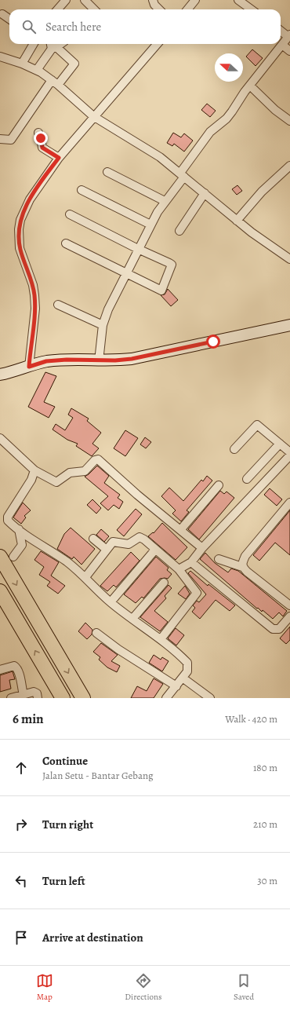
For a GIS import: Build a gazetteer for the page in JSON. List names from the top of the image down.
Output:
{
  "north": "left",
  "page": {
    "search": "Search here",
    "heading": ["6 min", "Walk · 420 m"],
    "list": [
      ["Continue", "Jalan Setu - Bantar Gebang", "180 m"],
      ["Turn right", "210 m"],
      ["Turn left", "30 m"],
      "Arrive at destination"
    ],
    "nav": ["Map", "Directions", "Saved"]
  }
}
